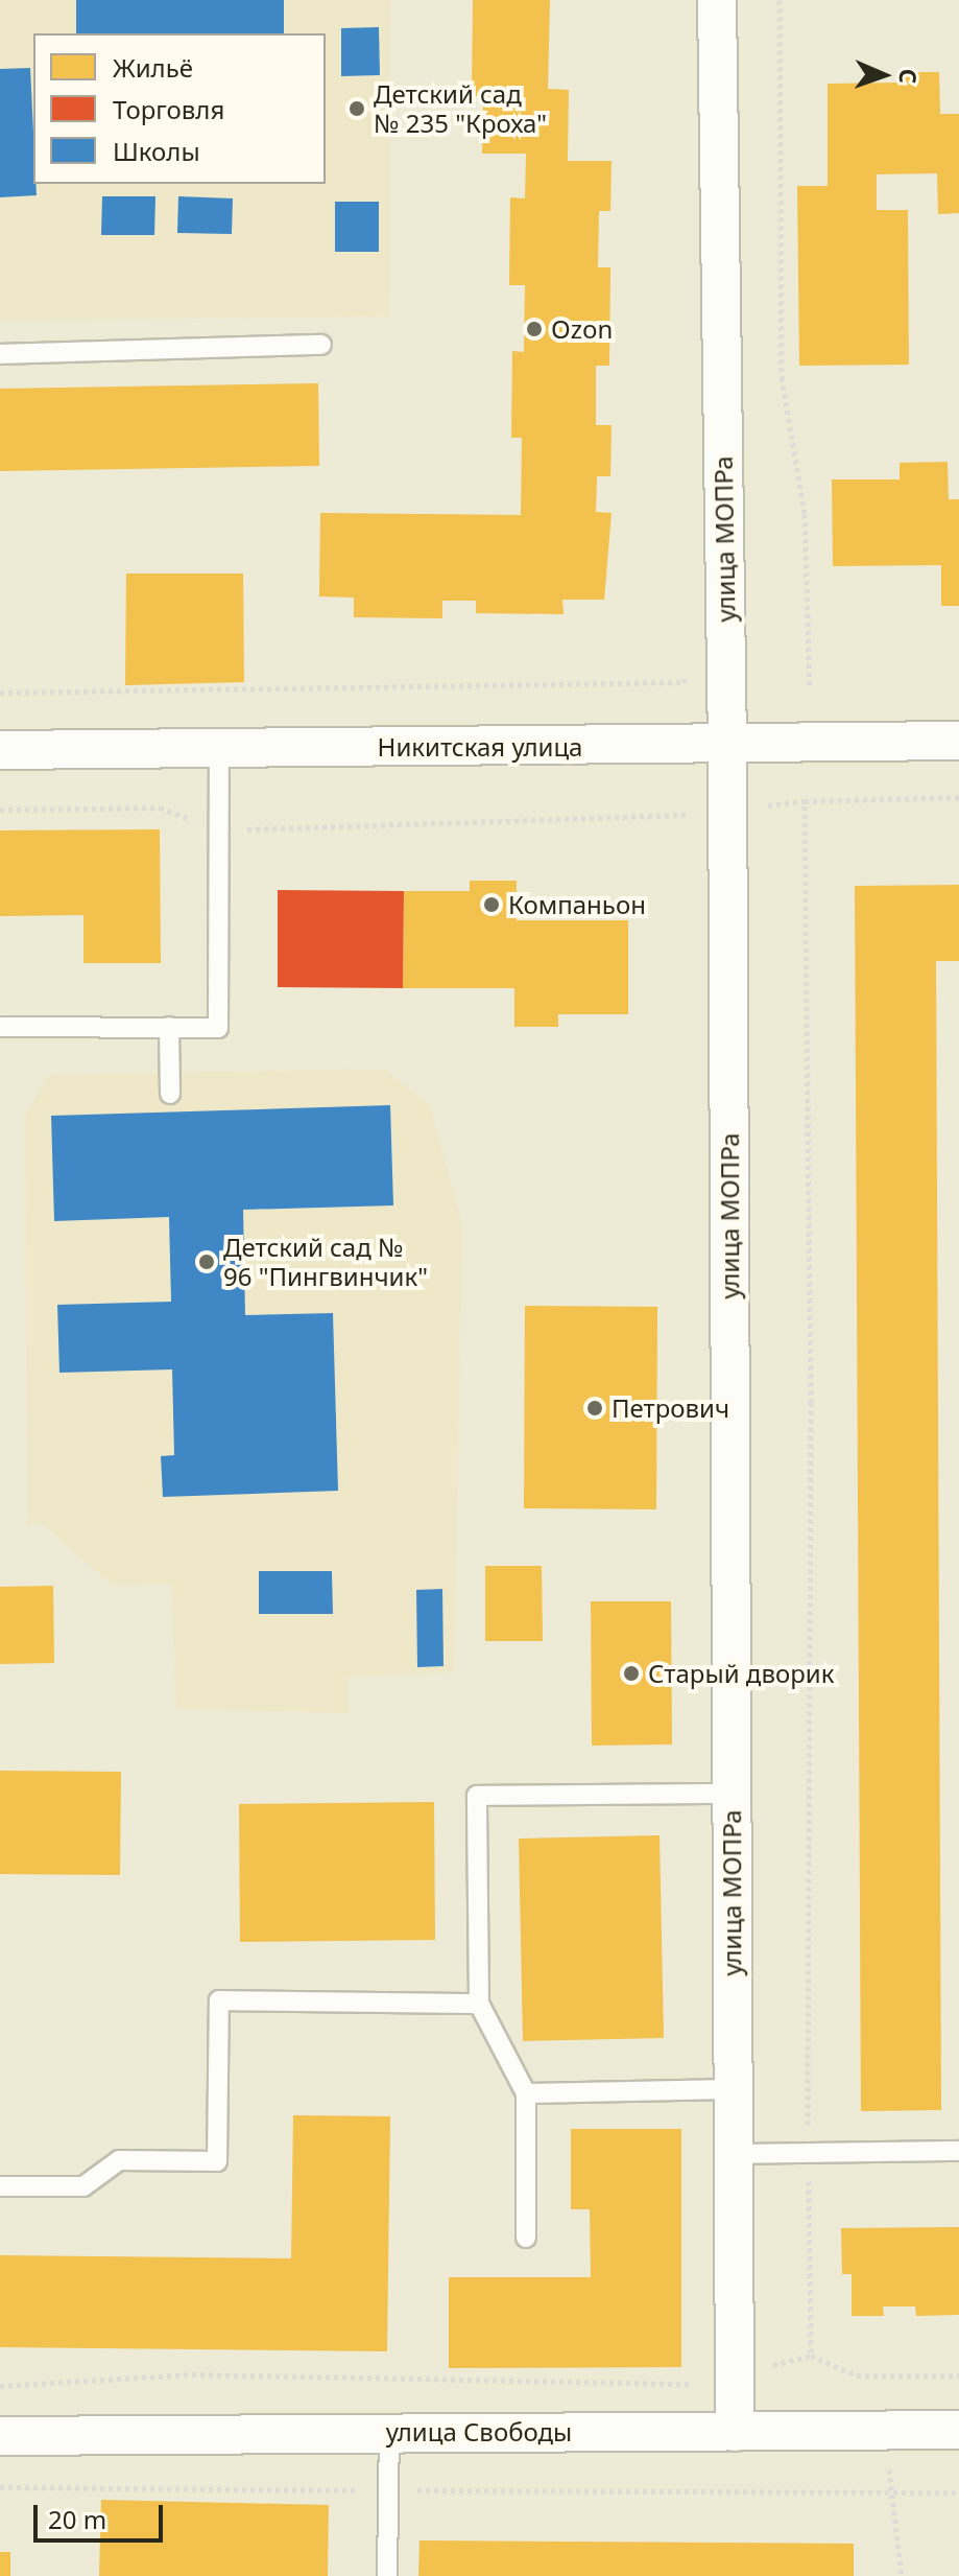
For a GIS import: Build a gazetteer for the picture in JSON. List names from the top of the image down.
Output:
{
  "streets": {
    "street": ["улица МОПРа", "Никитская улица", "улица Свободы"]
  },
  "crossings": [
    ["улица МОПРа", "Никитская улица"],
    ["улица МОПРа", "улица Свободы"]
  ],
  "places": [
    "Детский сад № 235 \"Кроха\"",
    "Ozon",
    "Компаньон",
    "Детский сад № 96 \"Пингвинчик\"",
    "Петрович",
    "Старый дворик"
  ],
  "legend": ["Жильё", "Торговля", "Школы"],
  "scale_bar": "20 m",
  "north": "right"
}
